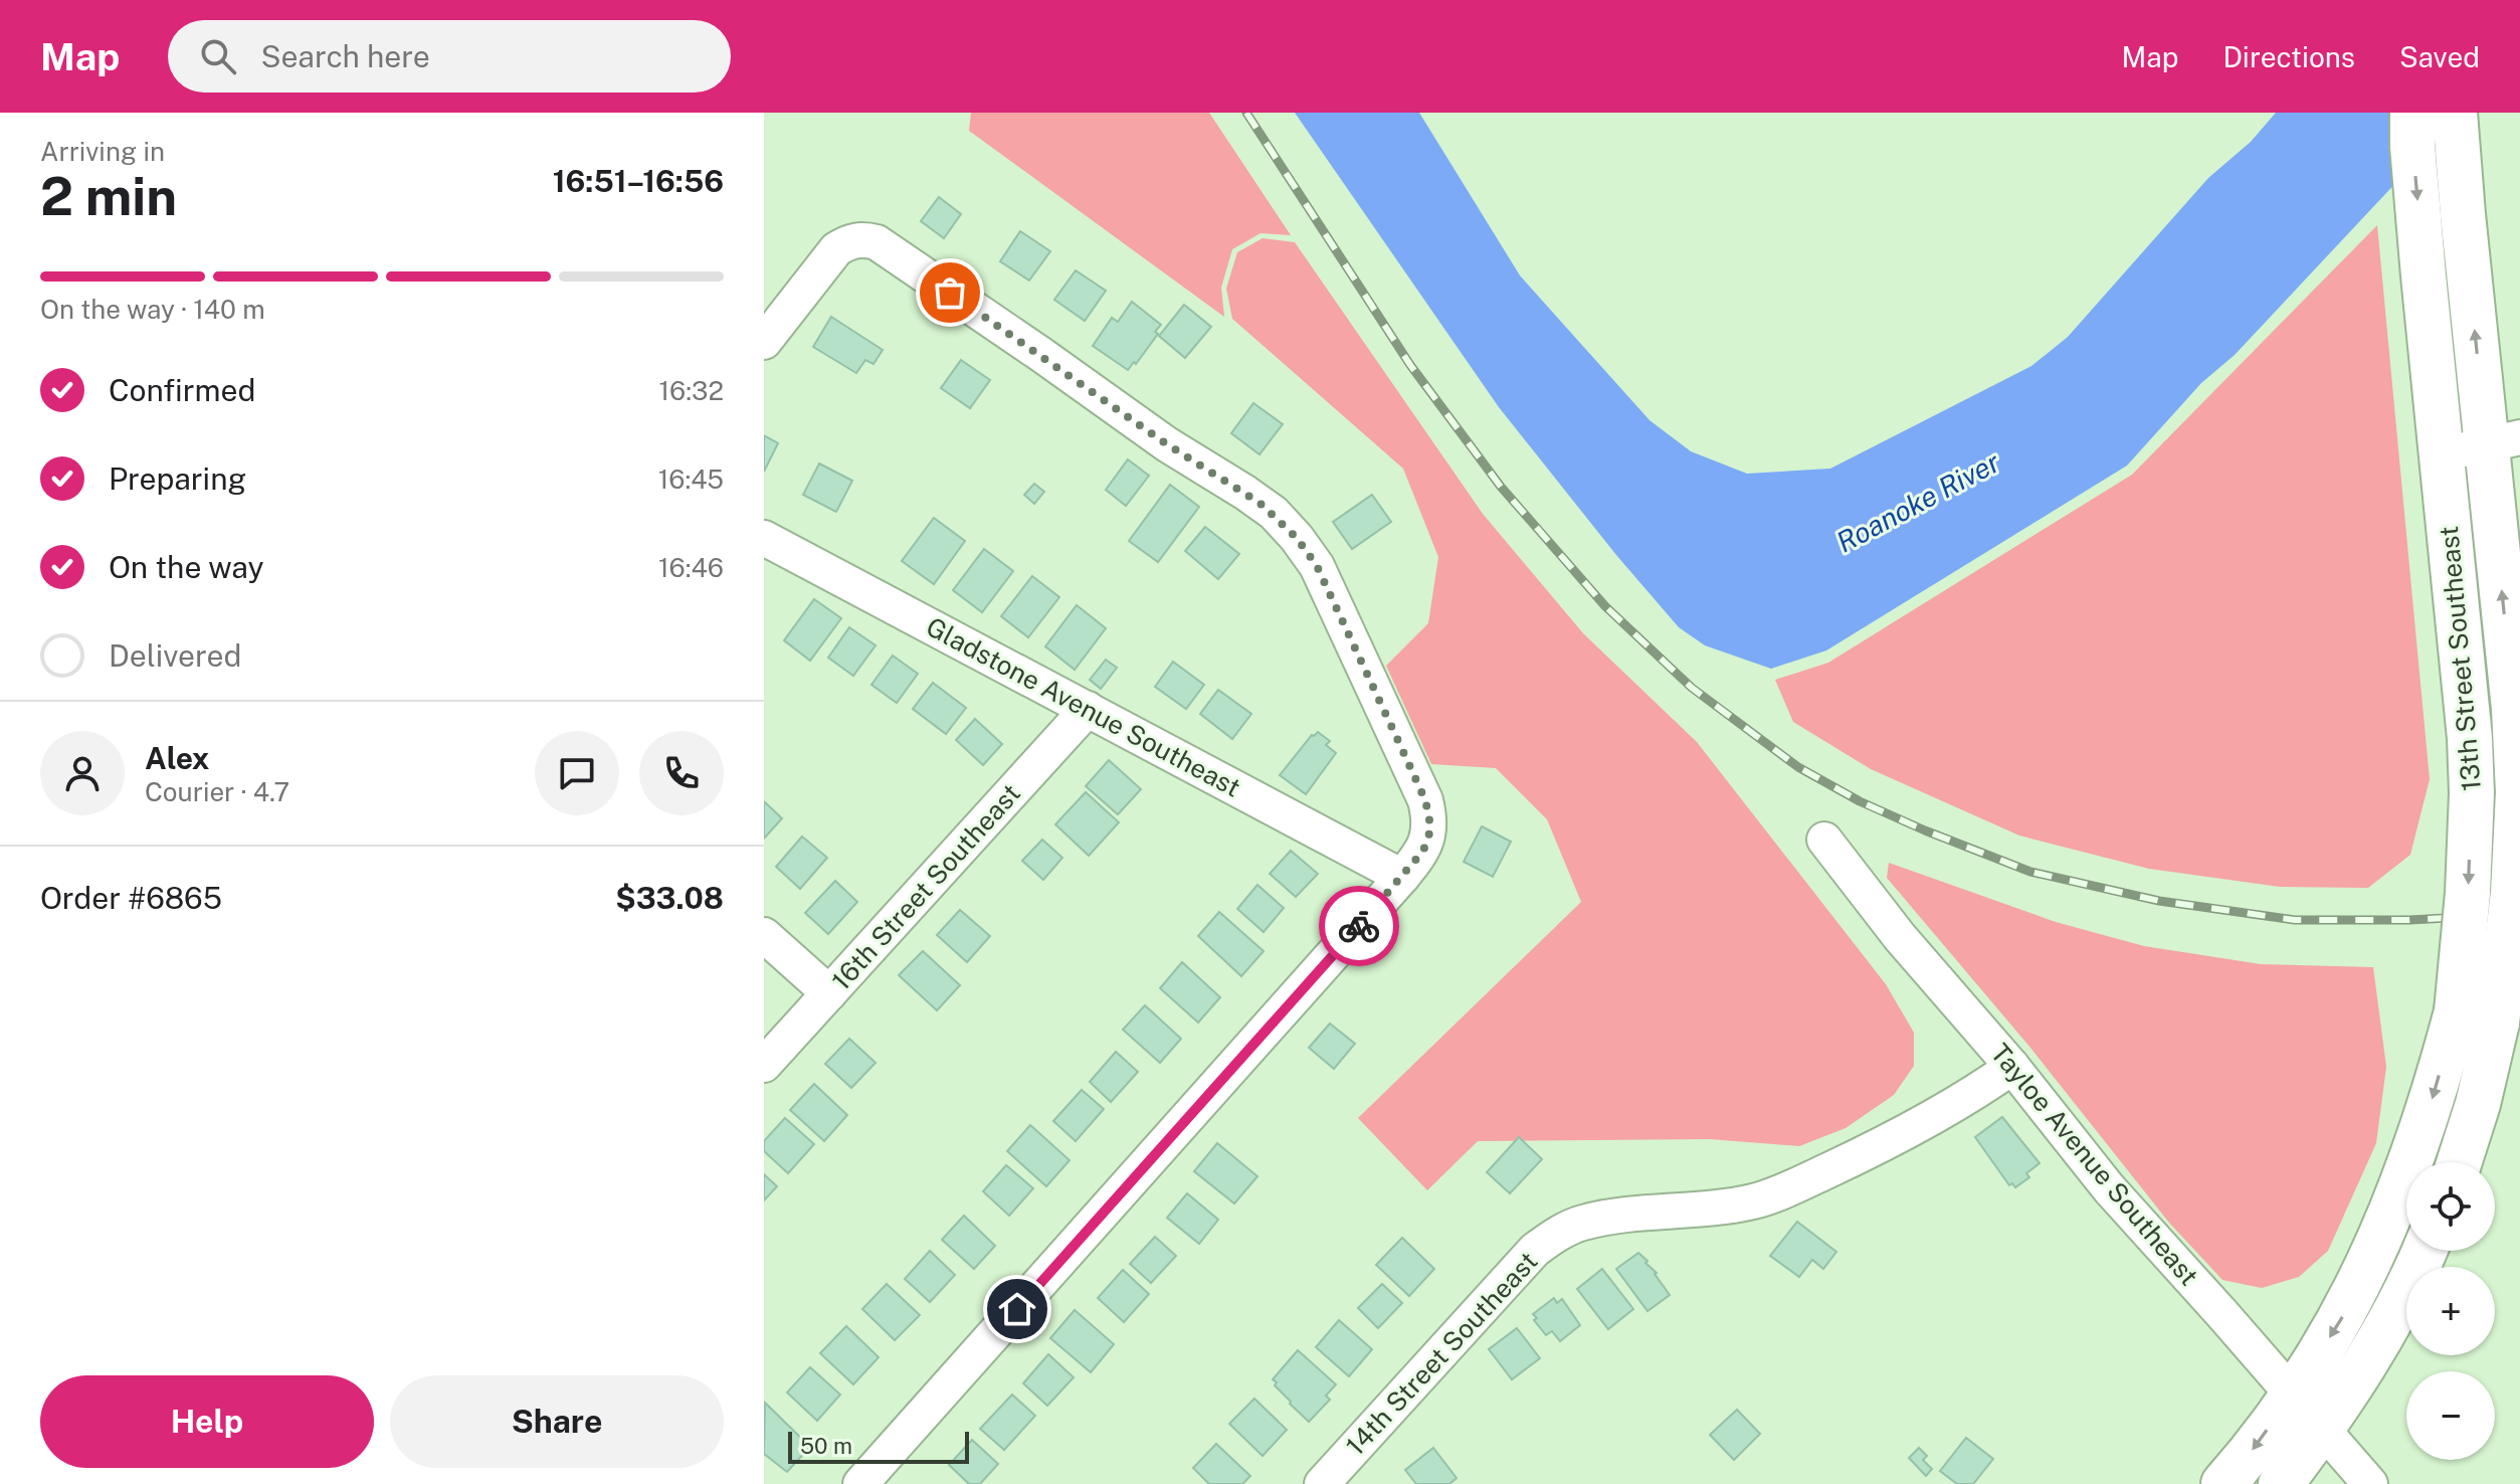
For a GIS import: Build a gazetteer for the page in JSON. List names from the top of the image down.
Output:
{
  "streets": {
    "main road": ["13th Street Southeast"],
    "street": [
      "Gladstone Avenue Southeast",
      "16th Street Southeast",
      "Tayloe Avenue Southeast",
      "14th Street Southeast"
    ]
  },
  "crossings": [
    ["13th Street Southeast", "Tayloe Avenue Southeast"],
    ["Gladstone Avenue Southeast", "16th Street Southeast"],
    ["Tayloe Avenue Southeast", "14th Street Southeast"]
  ],
  "water": ["Roanoke River"],
  "scale_bar": "50 m",
  "page": {
    "header": "Map",
    "search": "Search here",
    "nav": ["Map", "Directions", "Saved"],
    "heading": ["2 min", "Arriving in", "16:51–16:56"],
    "panel": [
      "Alex",
      "Courier · 4.7",
      "Order #6865",
      "$33.08"
    ],
    "bar": "On the way · 140 m",
    "list": [
      ["Confirmed", "16:32"],
      ["Preparing", "16:45"],
      ["On the way", "16:46"],
      "Delivered"
    ],
    "map_buttons": ["+", "−"],
    "buttons": ["Help", "Share"],
    "scale": "50 m"
  }
}
